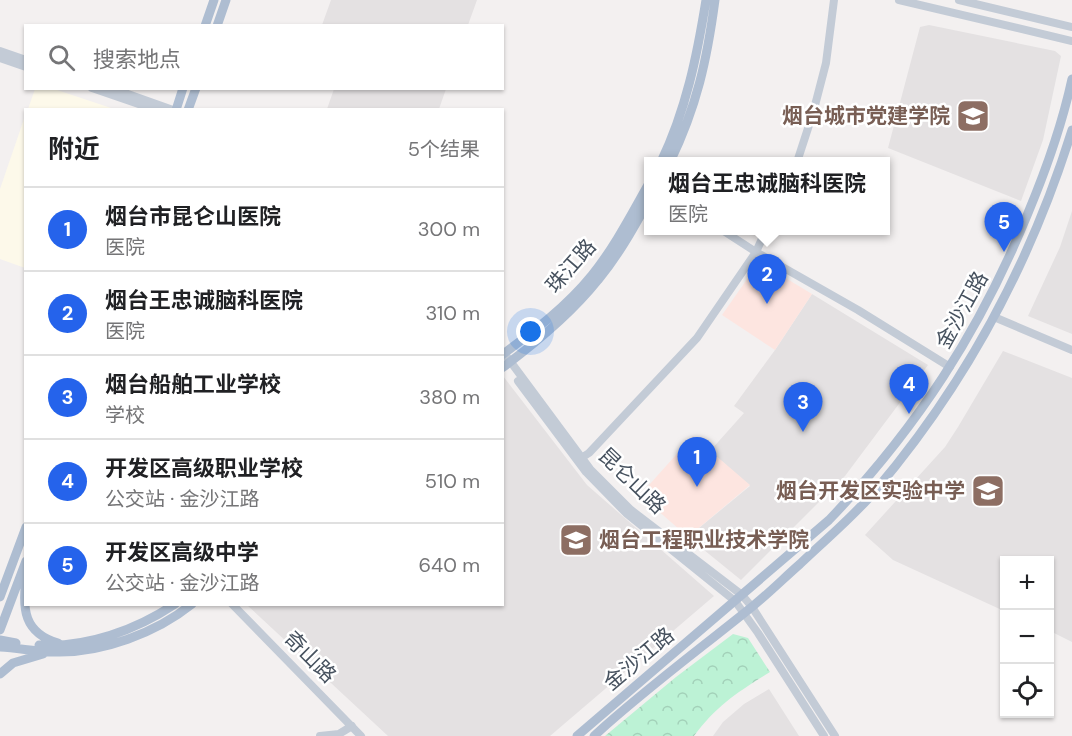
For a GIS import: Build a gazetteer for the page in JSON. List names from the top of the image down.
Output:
{
  "streets": {
    "main road": ["珠江路", "金沙江路"],
    "street": ["昆仑山路", "奇山路"]
  },
  "crossings": [
    ["珠江路", "昆仑山路"],
    ["金沙江路", "昆仑山路"]
  ],
  "places": {
    "school or university": ["烟台城市党建学院", "烟台开发区实验中学", "烟台工程职业技术学院"]
  },
  "page": {
    "search": "搜索地点",
    "heading": ["附近", "5个结果"],
    "popup": ["烟台王忠诚脑科医院", "医院"],
    "list": [
      {
        "mark": "1",
        "name": "烟台市昆仑山医院",
        "note": "医院",
        "value": "300 m"
      },
      {
        "mark": "2",
        "name": "烟台王忠诚脑科医院",
        "note": "医院",
        "value": "310 m"
      },
      {
        "mark": "3",
        "name": "烟台船舶工业学校",
        "note": "学校",
        "value": "380 m"
      },
      {
        "mark": "4",
        "name": "开发区高级职业学校",
        "note": "公交站 · 金沙江路",
        "value": "510 m"
      },
      {
        "mark": "5",
        "name": "开发区高级中学",
        "note": "公交站 · 金沙江路",
        "value": "640 m"
      }
    ],
    "pins": [
      "5",
      "2",
      "4",
      "3",
      "1"
    ],
    "map_buttons": ["+", "−"]
  }
}
